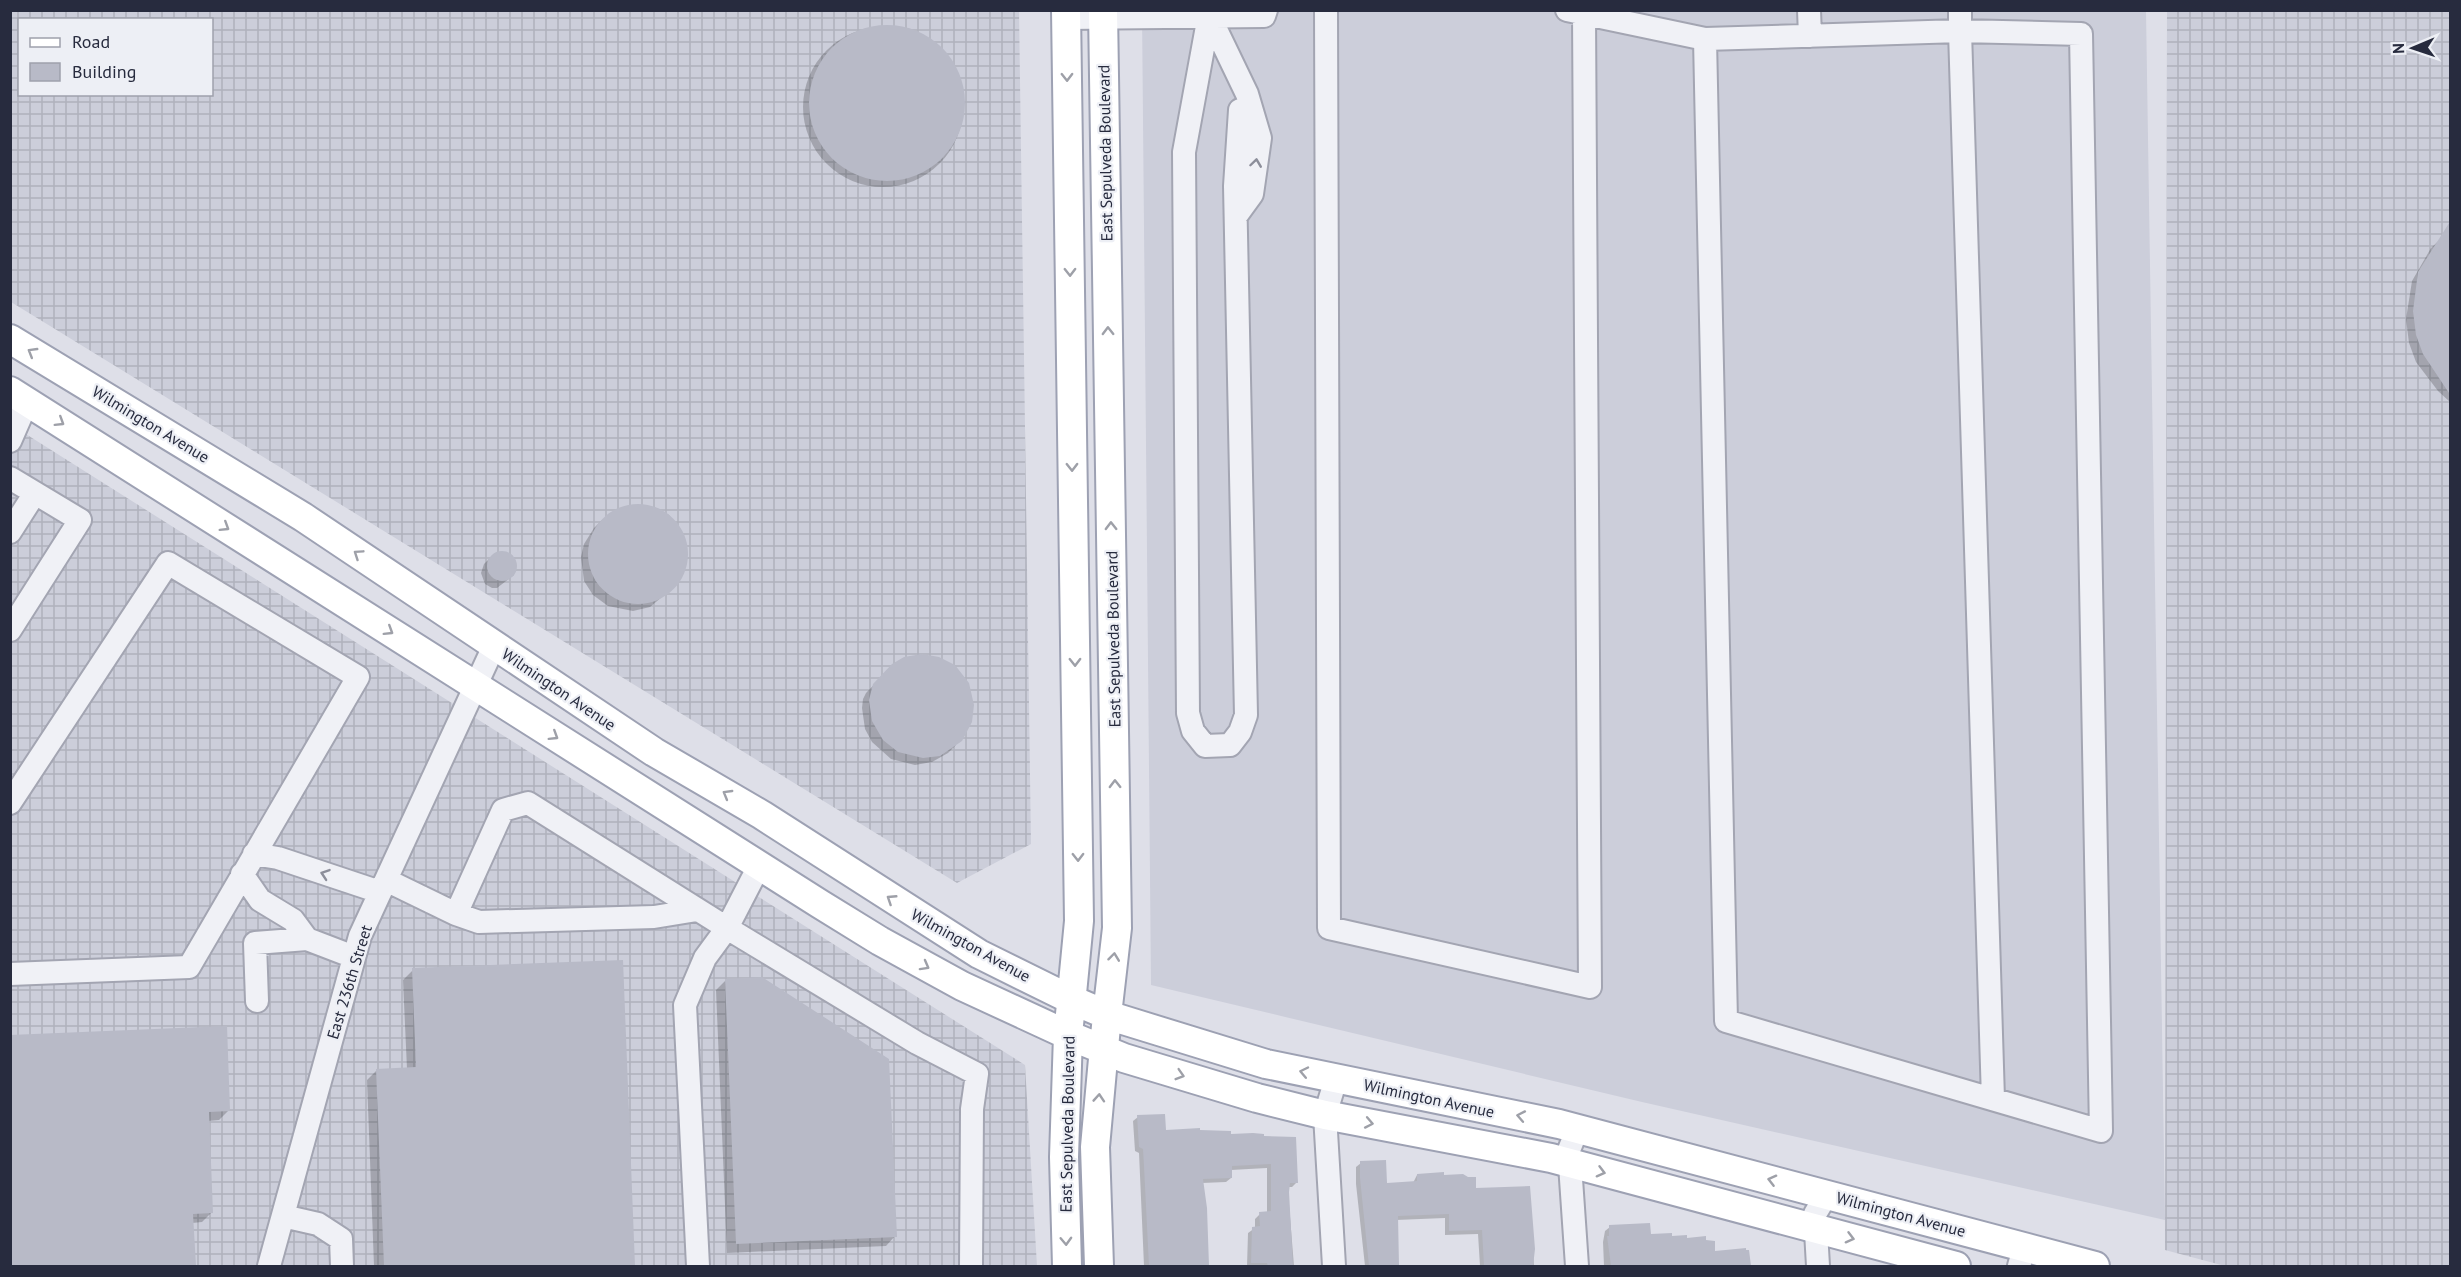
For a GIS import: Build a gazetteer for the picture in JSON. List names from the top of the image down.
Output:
{
  "streets": {
    "main road": ["East Sepulveda Boulevard", "Wilmington Avenue"],
    "street": ["East 236th Street"]
  },
  "crossings": [
    ["East Sepulveda Boulevard", "Wilmington Avenue"],
    ["Wilmington Avenue", "East 236th Street"]
  ],
  "legend": ["Road", "Building"],
  "north": "left"
}
